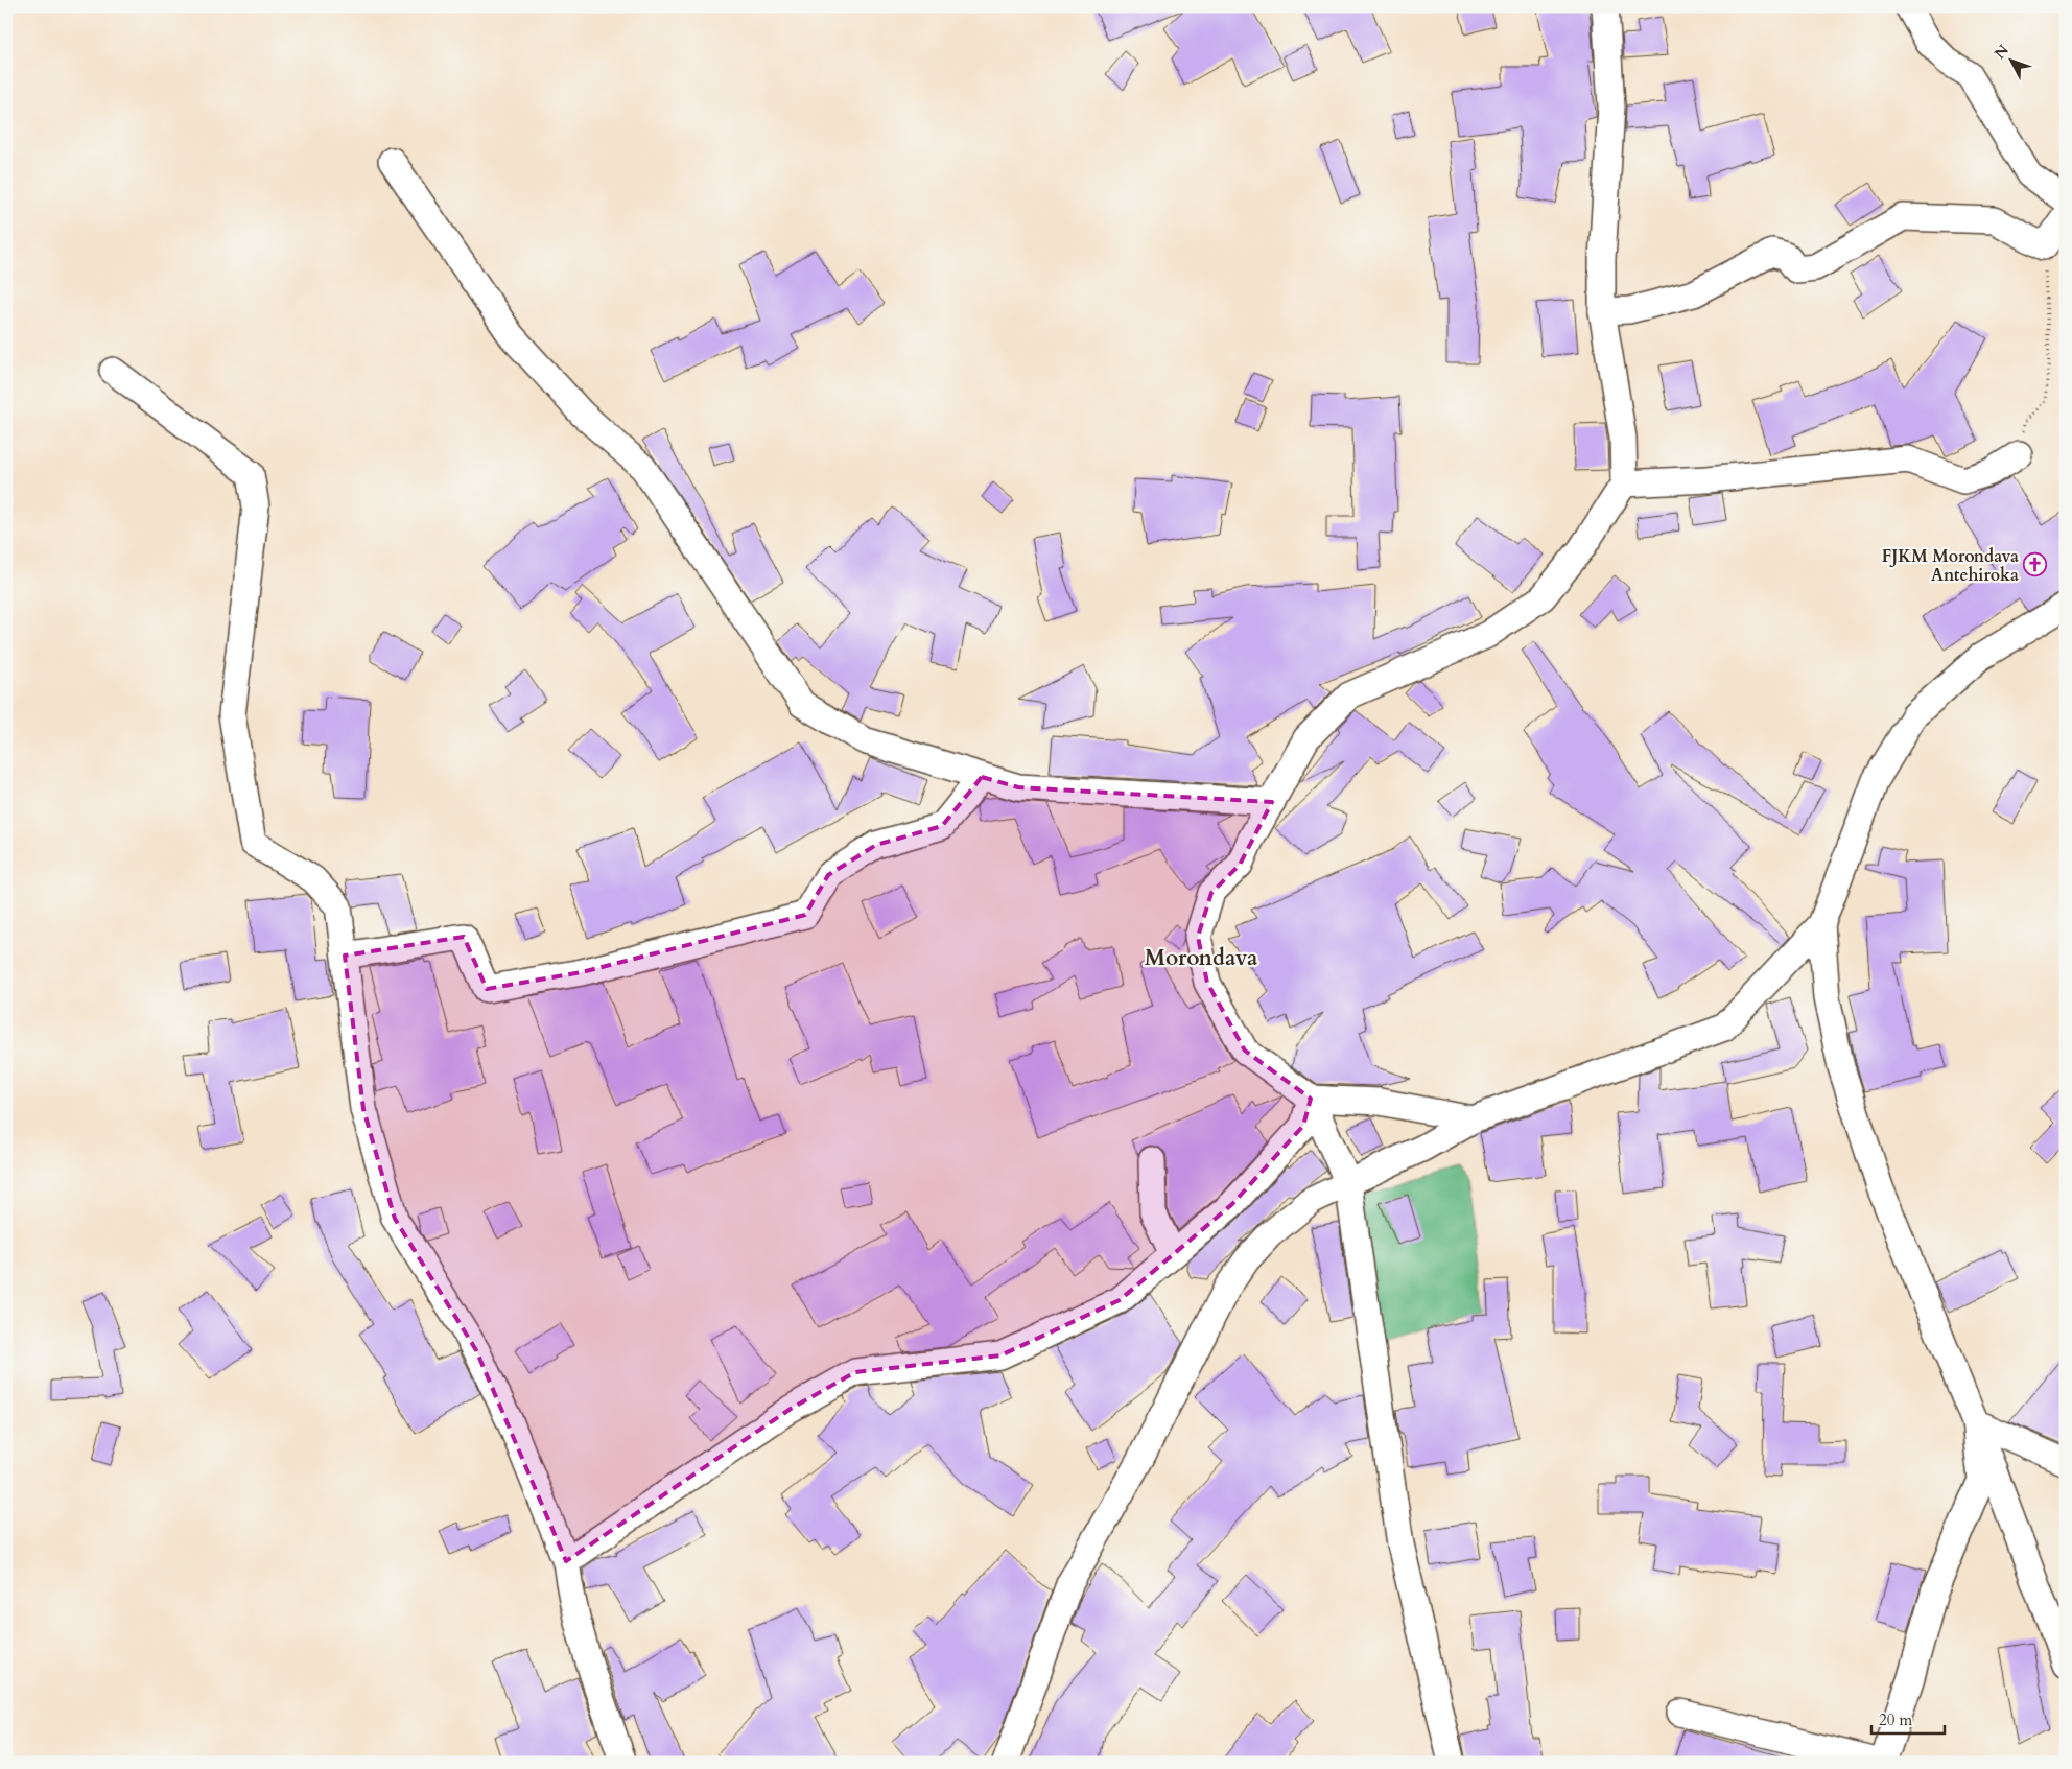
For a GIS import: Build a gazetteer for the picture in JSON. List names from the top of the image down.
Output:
{
  "districts": ["Morondava"],
  "places": {
    "church": ["FJKM Morondava Antehiroka"]
  },
  "scale_bar": "20 m",
  "north": "top left"
}
